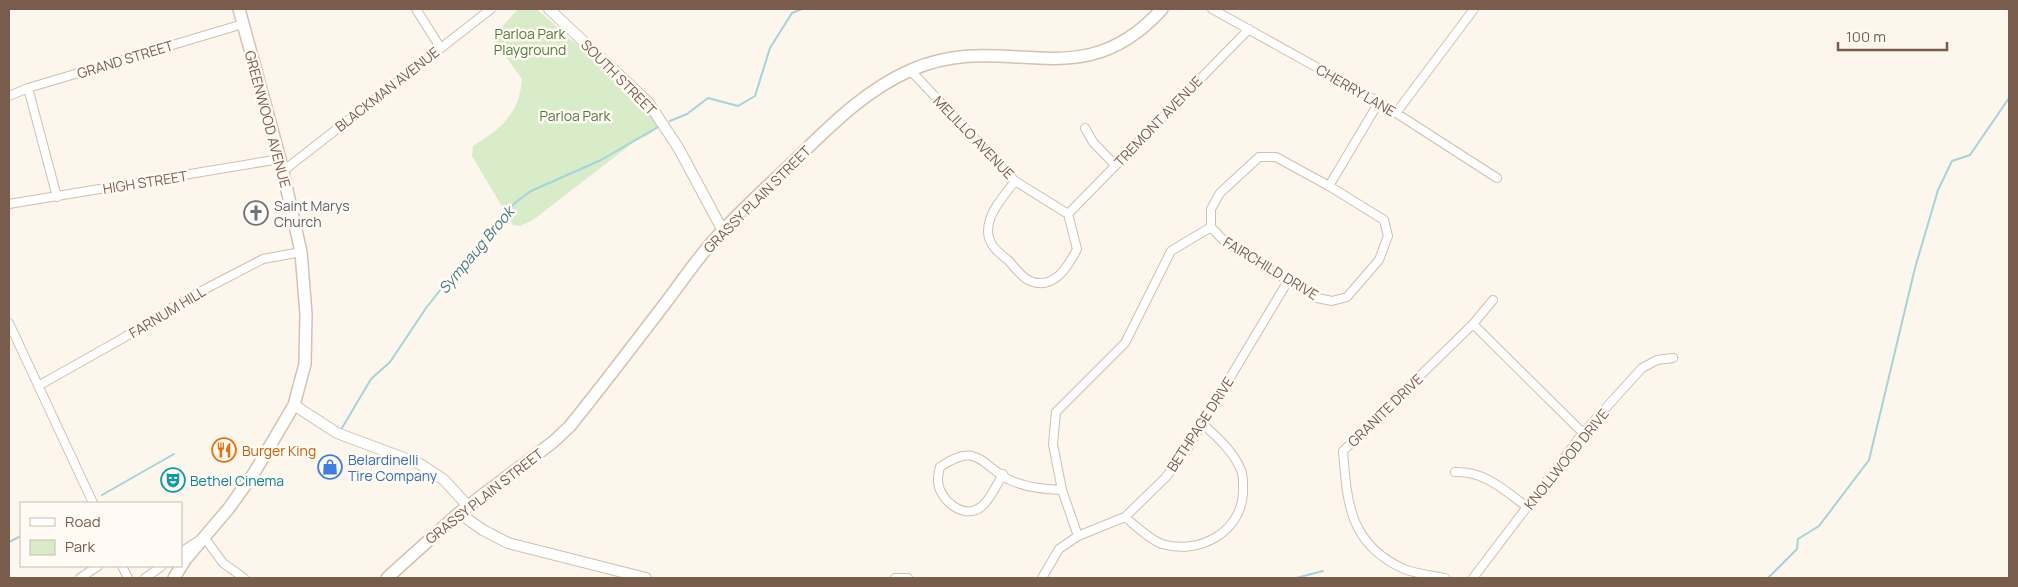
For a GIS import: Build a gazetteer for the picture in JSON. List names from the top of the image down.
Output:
{
  "streets": {
    "main road": ["GREENWOOD AVENUE", "GRASSY PLAIN STREET"],
    "street": [
      "GRAND STREET",
      "SOUTH STREET",
      "BLACKMAN AVENUE",
      "CHERRY LANE",
      "TREMONT AVENUE",
      "MELILLO AVENUE",
      "HIGH STREET",
      "FAIRCHILD DRIVE",
      "FARNUM HILL",
      "GRANITE DRIVE",
      "BETHPAGE DRIVE",
      "KNOLLWOOD DRIVE"
    ]
  },
  "crossings": [
    ["GRAND STREET", "GREENWOOD AVENUE"],
    ["SOUTH STREET", "GRASSY PLAIN STREET"],
    ["BLACKMAN AVENUE", "GREENWOOD AVENUE"],
    ["BLACKMAN AVENUE", "HIGH STREET"],
    ["CHERRY LANE", "TREMONT AVENUE"],
    ["GREENWOOD AVENUE", "HIGH STREET"],
    ["GREENWOOD AVENUE", "FARNUM HILL"],
    ["TREMONT AVENUE", "MELILLO AVENUE"],
    ["MELILLO AVENUE", "GRASSY PLAIN STREET"],
    ["FAIRCHILD DRIVE", "BETHPAGE DRIVE"]
  ],
  "water": ["Sympaug Brook"],
  "parks": ["Parloa Park Playground", "Parloa Park"],
  "places": {
    "church": ["Saint Marys Church"],
    "restaurant": ["Burger King"],
    "shop": ["Belardinelli Tire Company"],
    "theatre": ["Bethel Cinema"]
  },
  "legend": ["Road", "Park"],
  "scale_bar": "100 m"
}
